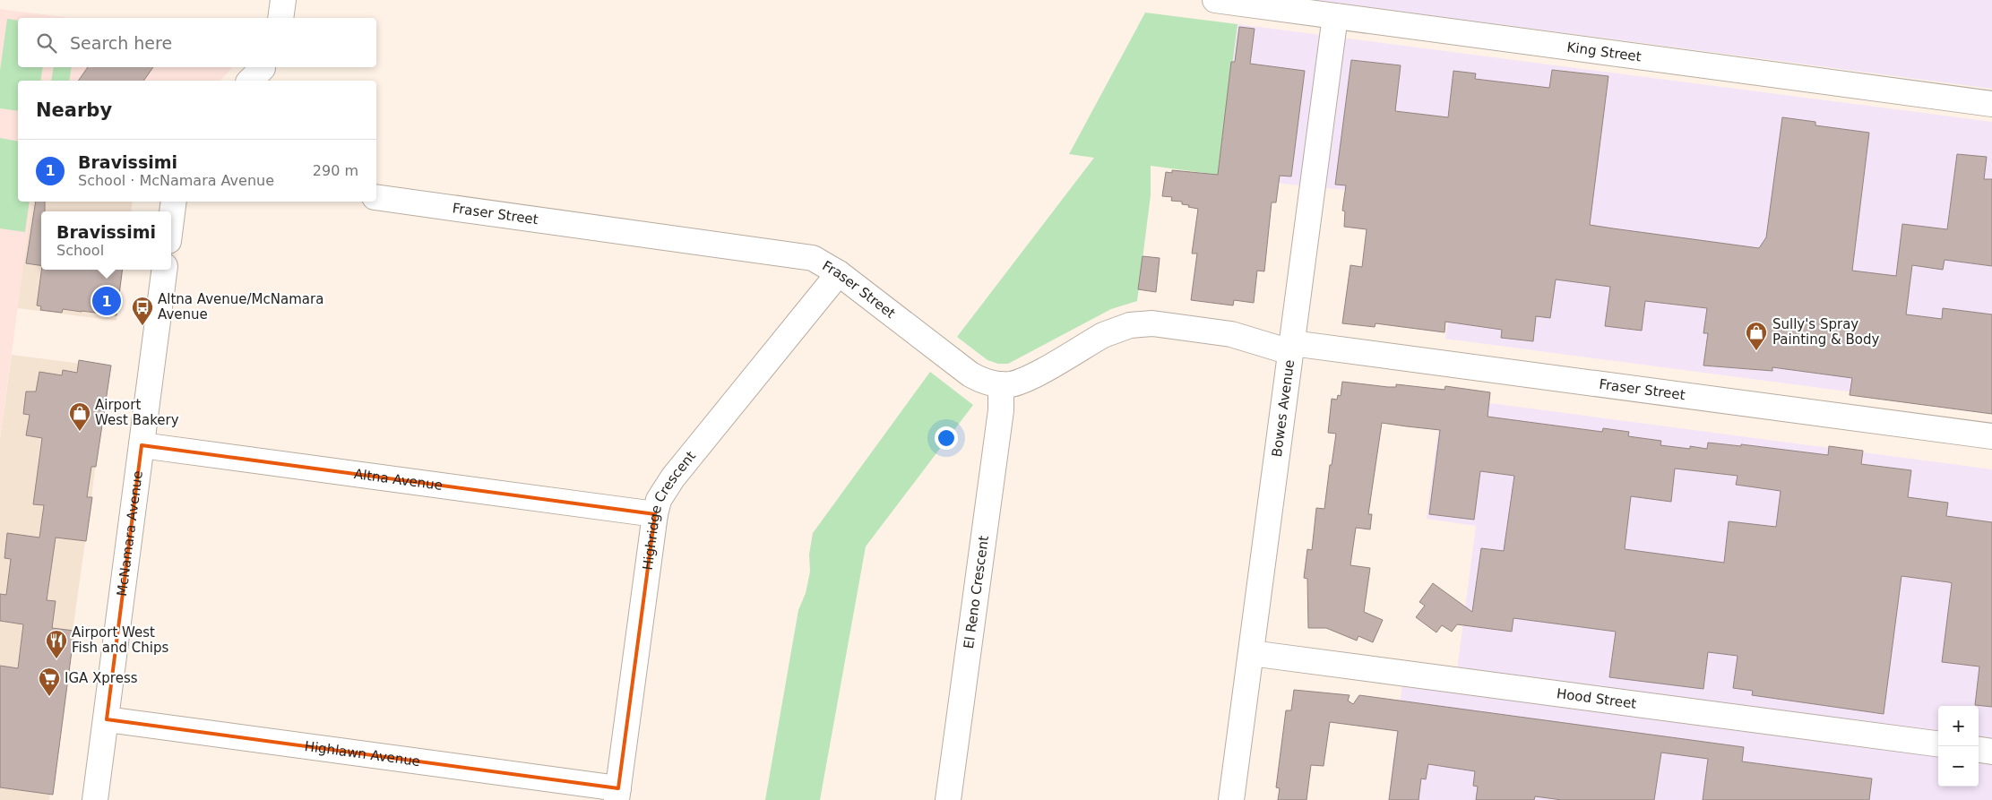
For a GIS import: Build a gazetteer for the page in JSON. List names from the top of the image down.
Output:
{
  "streets": {
    "street": [
      "King Street",
      "Fraser Street",
      "Bowes Avenue",
      "Altna Avenue",
      "Highridge Crescent",
      "McNamara Avenue",
      "El Reno Crescent",
      "Hood Street",
      "Highlawn Avenue"
    ]
  },
  "crossings": [
    ["King Street", "Bowes Avenue"],
    ["Fraser Street", "Bowes Avenue"],
    ["Fraser Street", "Highridge Crescent"],
    ["Fraser Street", "El Reno Crescent"],
    ["Bowes Avenue", "Hood Street"],
    ["Altna Avenue", "Highridge Crescent"],
    ["Altna Avenue", "McNamara Avenue"],
    ["Highridge Crescent", "Highlawn Avenue"],
    ["McNamara Avenue", "Highlawn Avenue"]
  ],
  "places": {
    "bus stop": ["Altna Avenue/McNamara Avenue"],
    "shop": ["Sully's Spray Painting & Body", "Airport West Bakery"],
    "restaurant": ["Airport West Fish and Chips"],
    "supermarket": ["IGA Xpress"]
  },
  "page": {
    "search": "Search here",
    "heading": "Nearby",
    "list": [
      {
        "mark": "1",
        "name": "Bravissimi",
        "note": "School · McNamara Avenue",
        "value": "290 m"
      }
    ],
    "popup": ["Bravissimi", "School"],
    "pins": "1",
    "map_buttons": ["+", "−"]
  }
}
